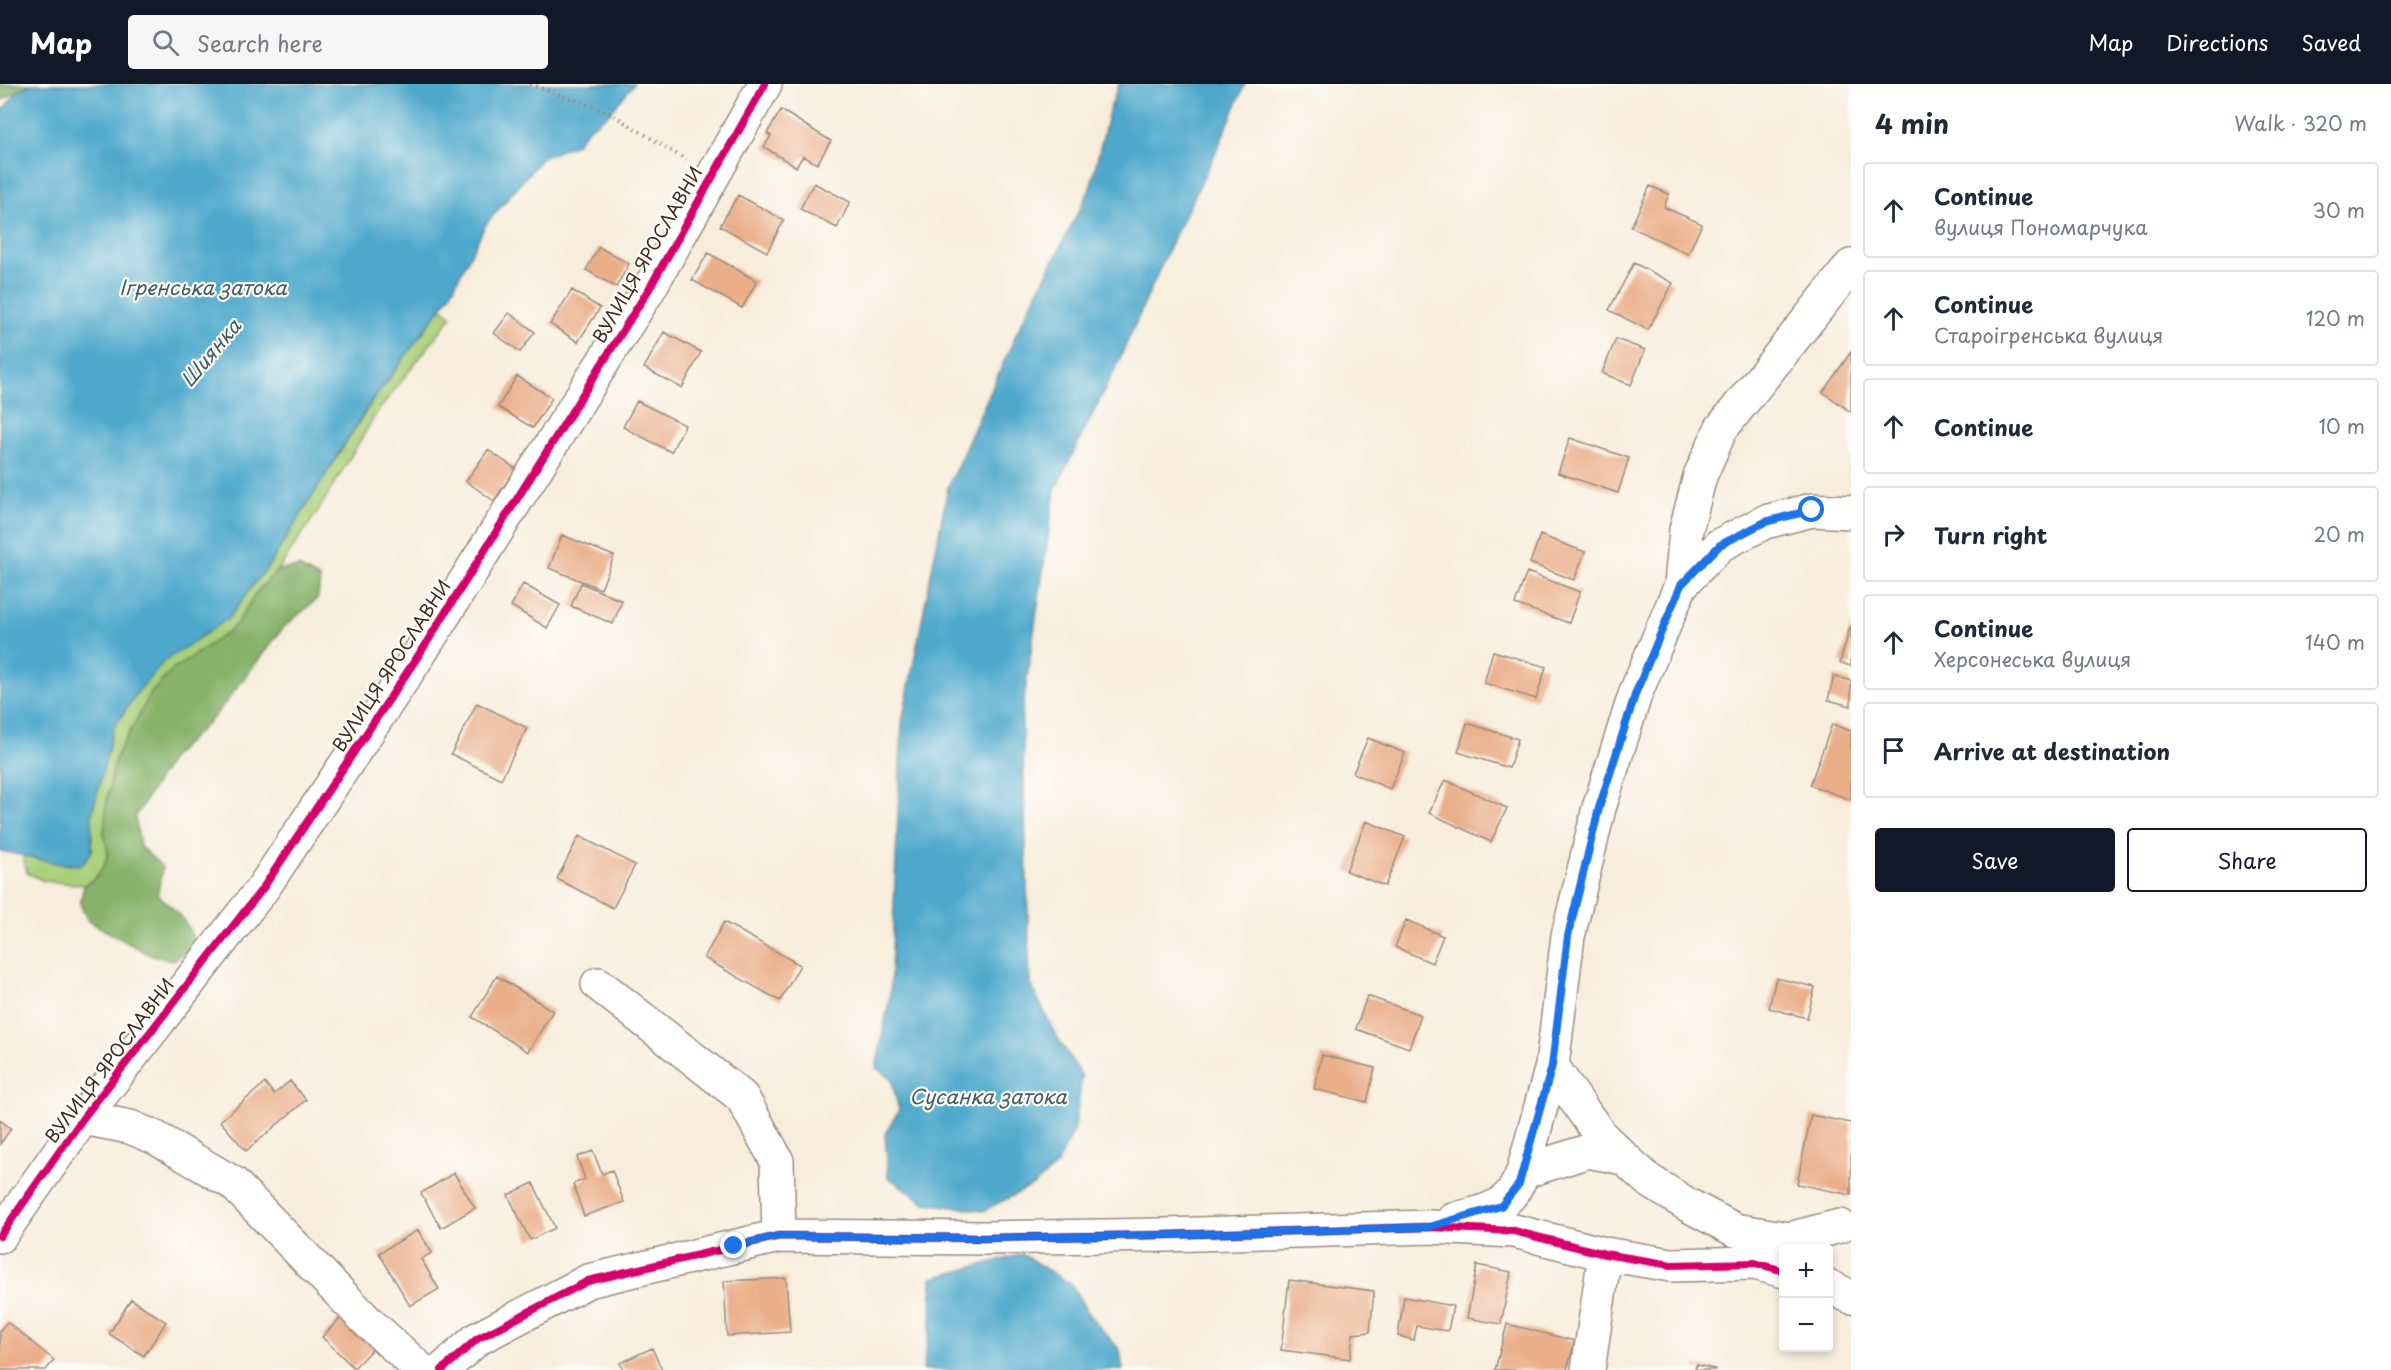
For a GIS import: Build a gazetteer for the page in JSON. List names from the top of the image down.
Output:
{
  "streets": {
    "street": ["ВУЛИЦЯ ЯРОСЛАВНИ"]
  },
  "water": ["Ігренська затока", "Шиянка", "Сусанка затока"],
  "page": {
    "header": "Map",
    "search": "Search here",
    "nav": ["Map", "Directions", "Saved"],
    "heading": ["4 min", "Walk · 320 m"],
    "list": [
      ["Continue", "вулиця Пономарчука", "30 m"],
      ["Continue", "Староігренська вулиця", "120 m"],
      ["Continue", "10 m"],
      ["Turn right", "20 m"],
      ["Continue", "Херсонеська вулиця", "140 m"],
      "Arrive at destination"
    ],
    "buttons": ["Save", "Share"],
    "map_buttons": ["+", "−"]
  }
}
